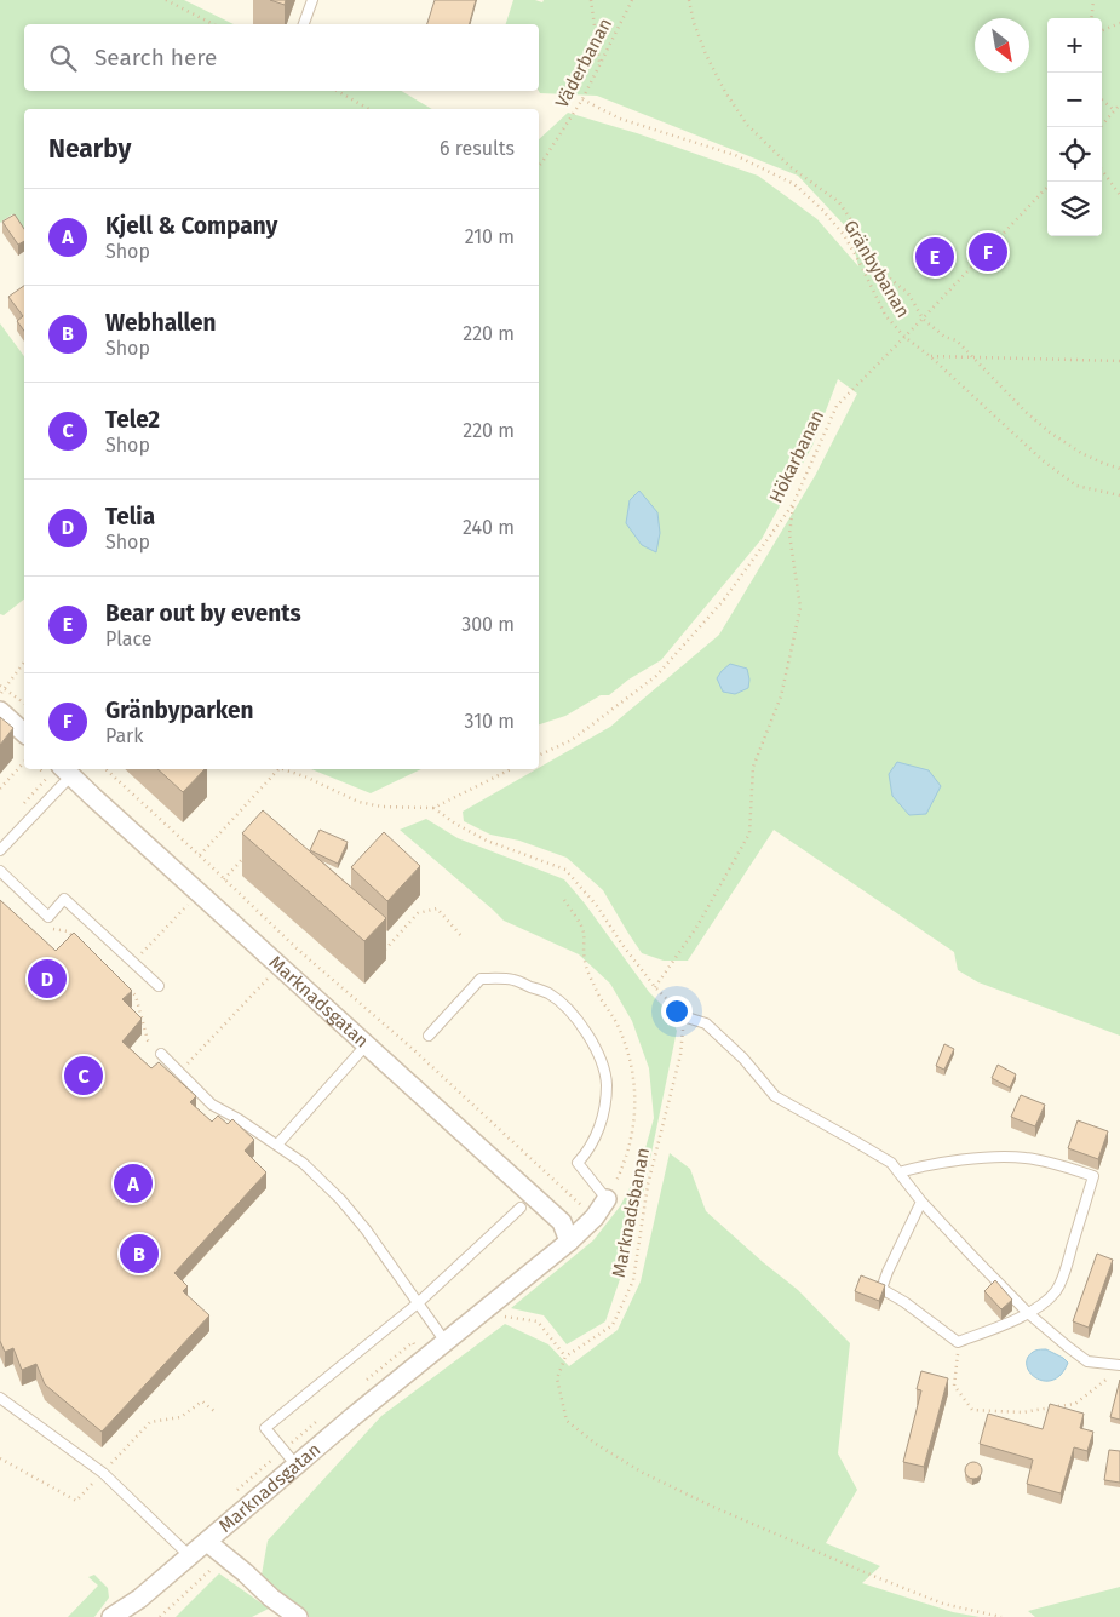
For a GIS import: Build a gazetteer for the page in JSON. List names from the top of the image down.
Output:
{
  "streets": {
    "street": ["Marknadsgatan"],
    "path": [
      "Väderbanan",
      "Gränbybanan",
      "Hökarbanan",
      "Marknadsbanan"
    ]
  },
  "crossings": [
    ["Väderbanan", "Gränbybanan"],
    ["Gränbybanan", "Hökarbanan"]
  ],
  "north": "bottom right",
  "page": {
    "map_buttons": ["+", "−"],
    "search": "Search here",
    "heading": ["Nearby", "6 results"],
    "list": [
      {
        "mark": "A",
        "name": "Kjell & Company",
        "note": "Shop",
        "value": "210 m"
      },
      {
        "mark": "B",
        "name": "Webhallen",
        "note": "Shop",
        "value": "220 m"
      },
      {
        "mark": "C",
        "name": "Tele2",
        "note": "Shop",
        "value": "220 m"
      },
      {
        "mark": "D",
        "name": "Telia",
        "note": "Shop",
        "value": "240 m"
      },
      {
        "mark": "E",
        "name": "Bear out by events",
        "note": "Place",
        "value": "300 m"
      },
      {
        "mark": "F",
        "name": "Gränbyparken",
        "note": "Park",
        "value": "310 m"
      }
    ],
    "pins": [
      "F",
      "E",
      "D",
      "C",
      "A",
      "B"
    ]
  }
}
